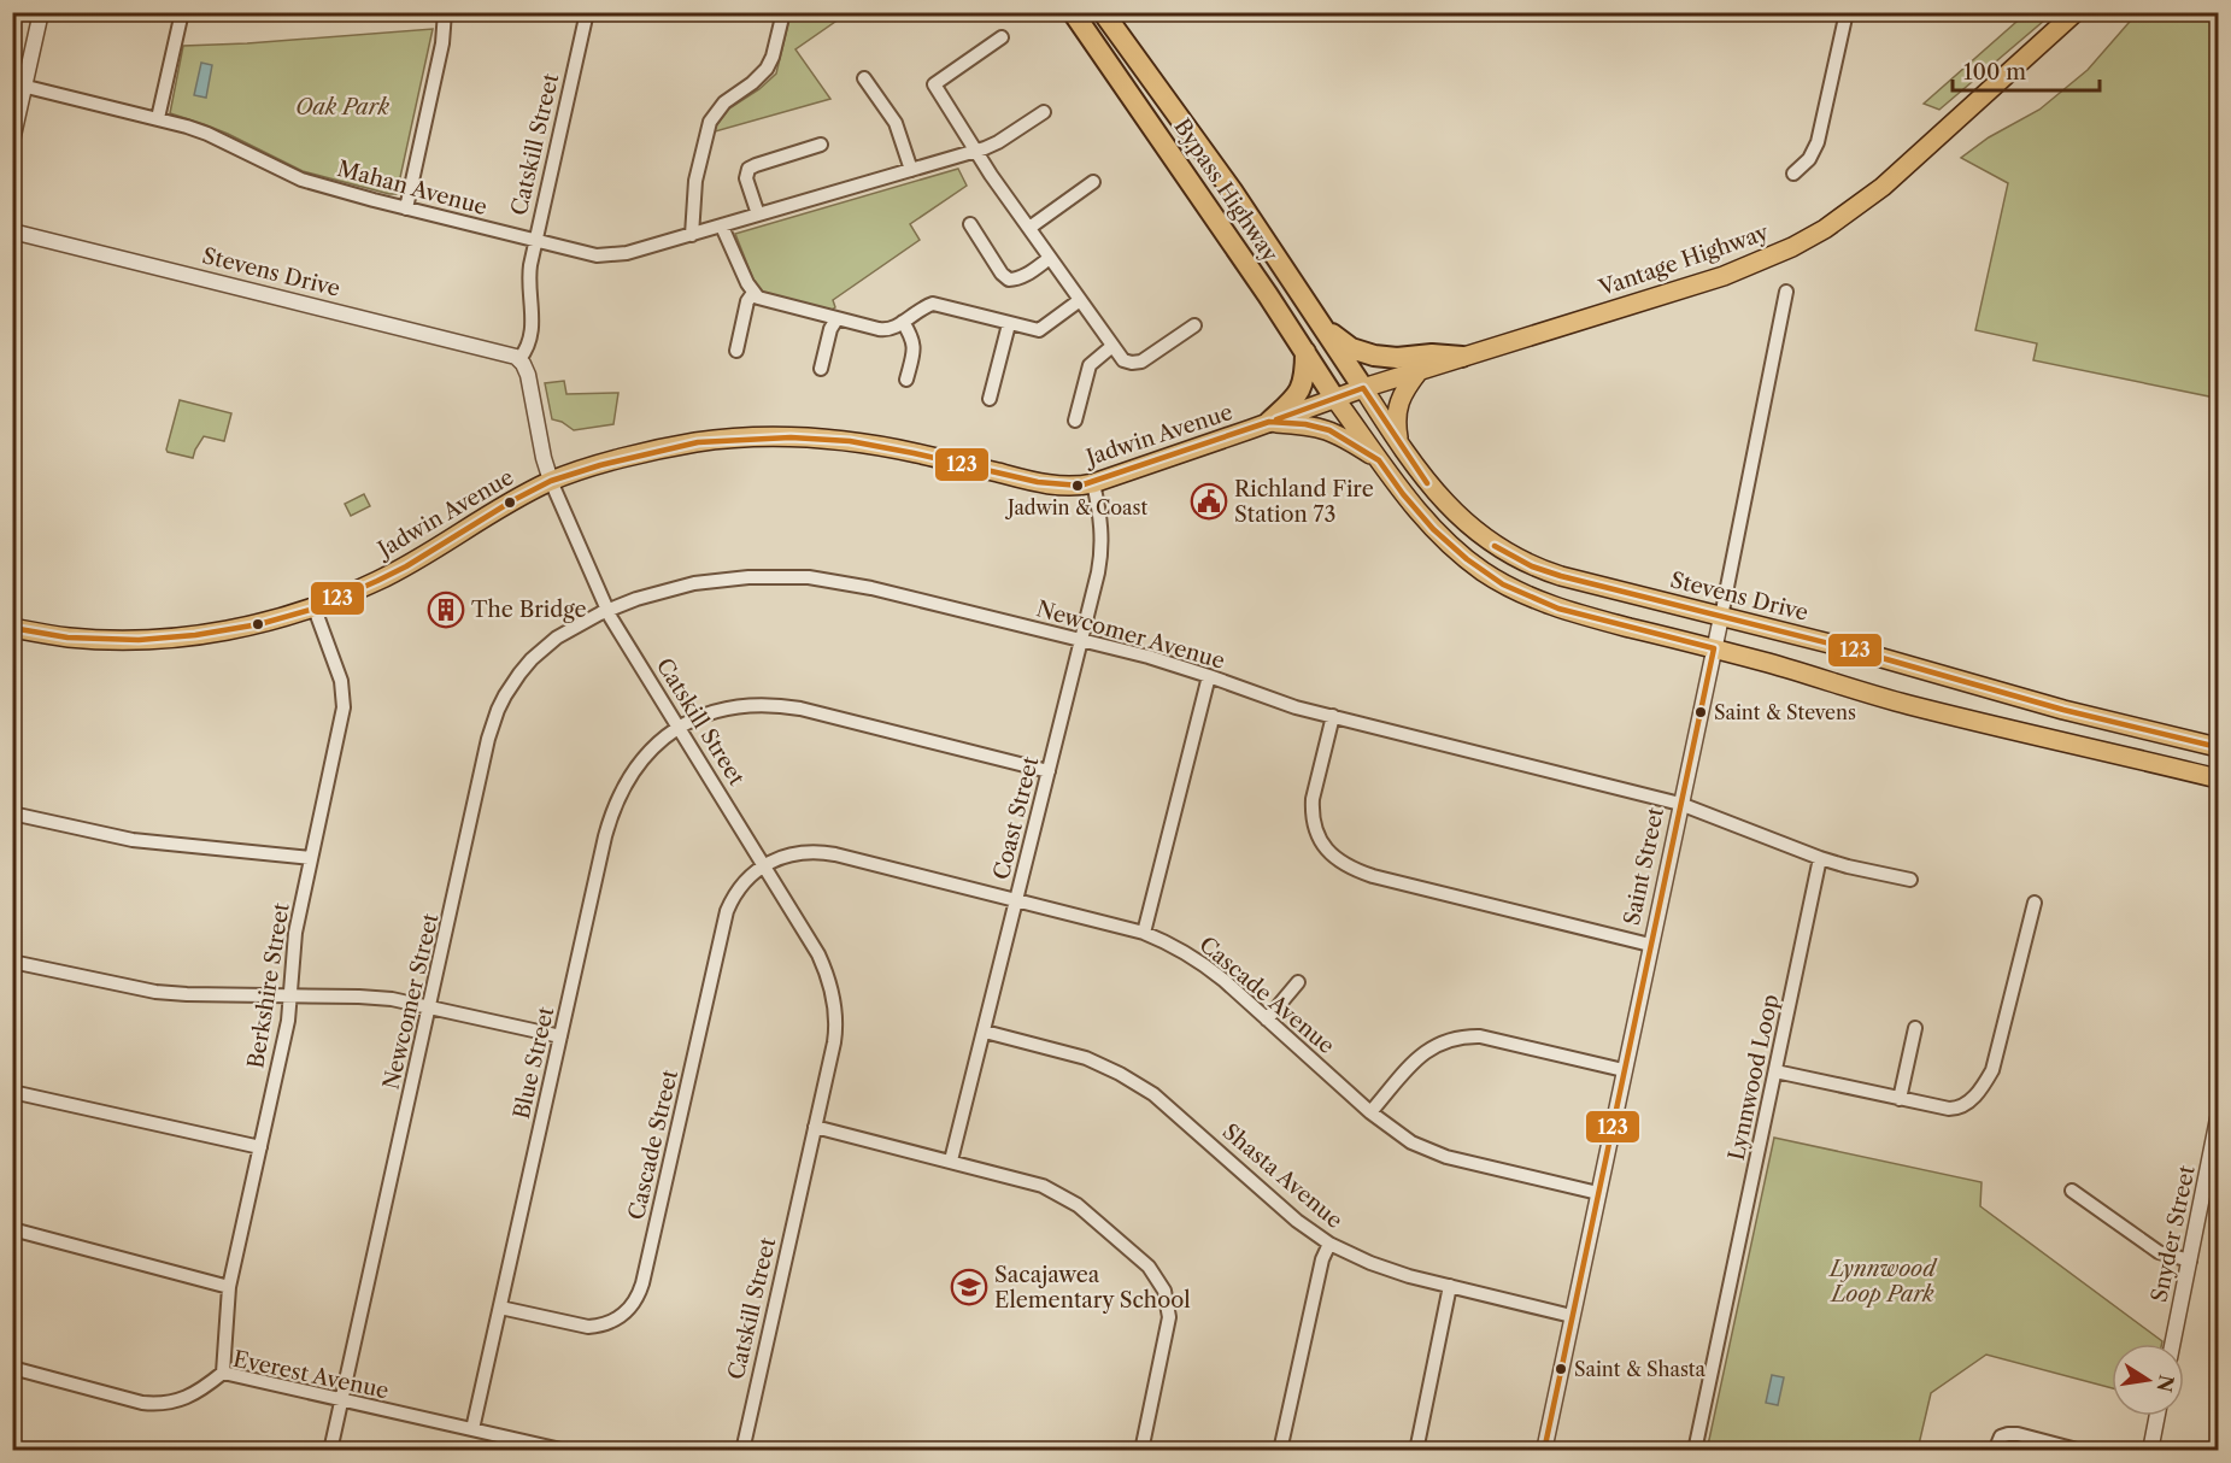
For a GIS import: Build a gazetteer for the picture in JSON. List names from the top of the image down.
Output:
{
  "streets": {
    "highway": ["Bypass Highway"],
    "main road": ["Vantage Highway", "Stevens Drive", "Jadwin Avenue"],
    "street": [
      "Catskill Street",
      "Mahan Avenue",
      "Newcomer Avenue",
      "Coast Street",
      "Saint Street",
      "Berkshire Street",
      "Cascade Avenue",
      "Newcomer Street",
      "Blue Street",
      "Lynnwood Loop",
      "Cascade Street",
      "Shasta Avenue",
      "Snyder Street",
      "Everest Avenue"
    ]
  },
  "crossings": [
    ["Catskill Street", "Mahan Avenue"],
    ["Catskill Street", "Stevens Drive"],
    ["Catskill Street", "Jadwin Avenue"],
    ["Catskill Street", "Newcomer Avenue"],
    ["Catskill Street", "Cascade Avenue"],
    ["Catskill Street", "Newcomer Street"],
    ["Catskill Street", "Blue Street"],
    ["Catskill Street", "Cascade Street"],
    ["Bypass Highway", "Vantage Highway"],
    ["Bypass Highway", "Stevens Drive"],
    ["Bypass Highway", "Jadwin Avenue"],
    ["Vantage Highway", "Stevens Drive"],
    ["Vantage Highway", "Jadwin Avenue"],
    ["Stevens Drive", "Jadwin Avenue"],
    ["Stevens Drive", "Saint Street"],
    ["Jadwin Avenue", "Coast Street"],
    ["Jadwin Avenue", "Berkshire Street"],
    ["Newcomer Avenue", "Coast Street"],
    ["Newcomer Avenue", "Saint Street"],
    ["Newcomer Avenue", "Newcomer Street"],
    ["Coast Street", "Cascade Avenue"],
    ["Coast Street", "Blue Street"],
    ["Coast Street", "Shasta Avenue"],
    ["Saint Street", "Cascade Avenue"],
    ["Saint Street", "Shasta Avenue"],
    ["Berkshire Street", "Everest Avenue"],
    ["Cascade Avenue", "Cascade Street"],
    ["Newcomer Street", "Everest Avenue"],
    ["Blue Street", "Cascade Street"],
    ["Blue Street", "Everest Avenue"]
  ],
  "parks": ["Oak Park", "Lynnwood Loop Park"],
  "places": {
    "other": ["Jadwin & Coast", "Saint & Stevens", "Saint & Shasta"],
    "public building": ["Richland Fire Station 73"],
    "building": ["The Bridge"],
    "school or university": ["Sacajawea Elementary School"]
  },
  "lines": ["transit line 123"],
  "scale_bar": "100 m",
  "north": "right"
}
